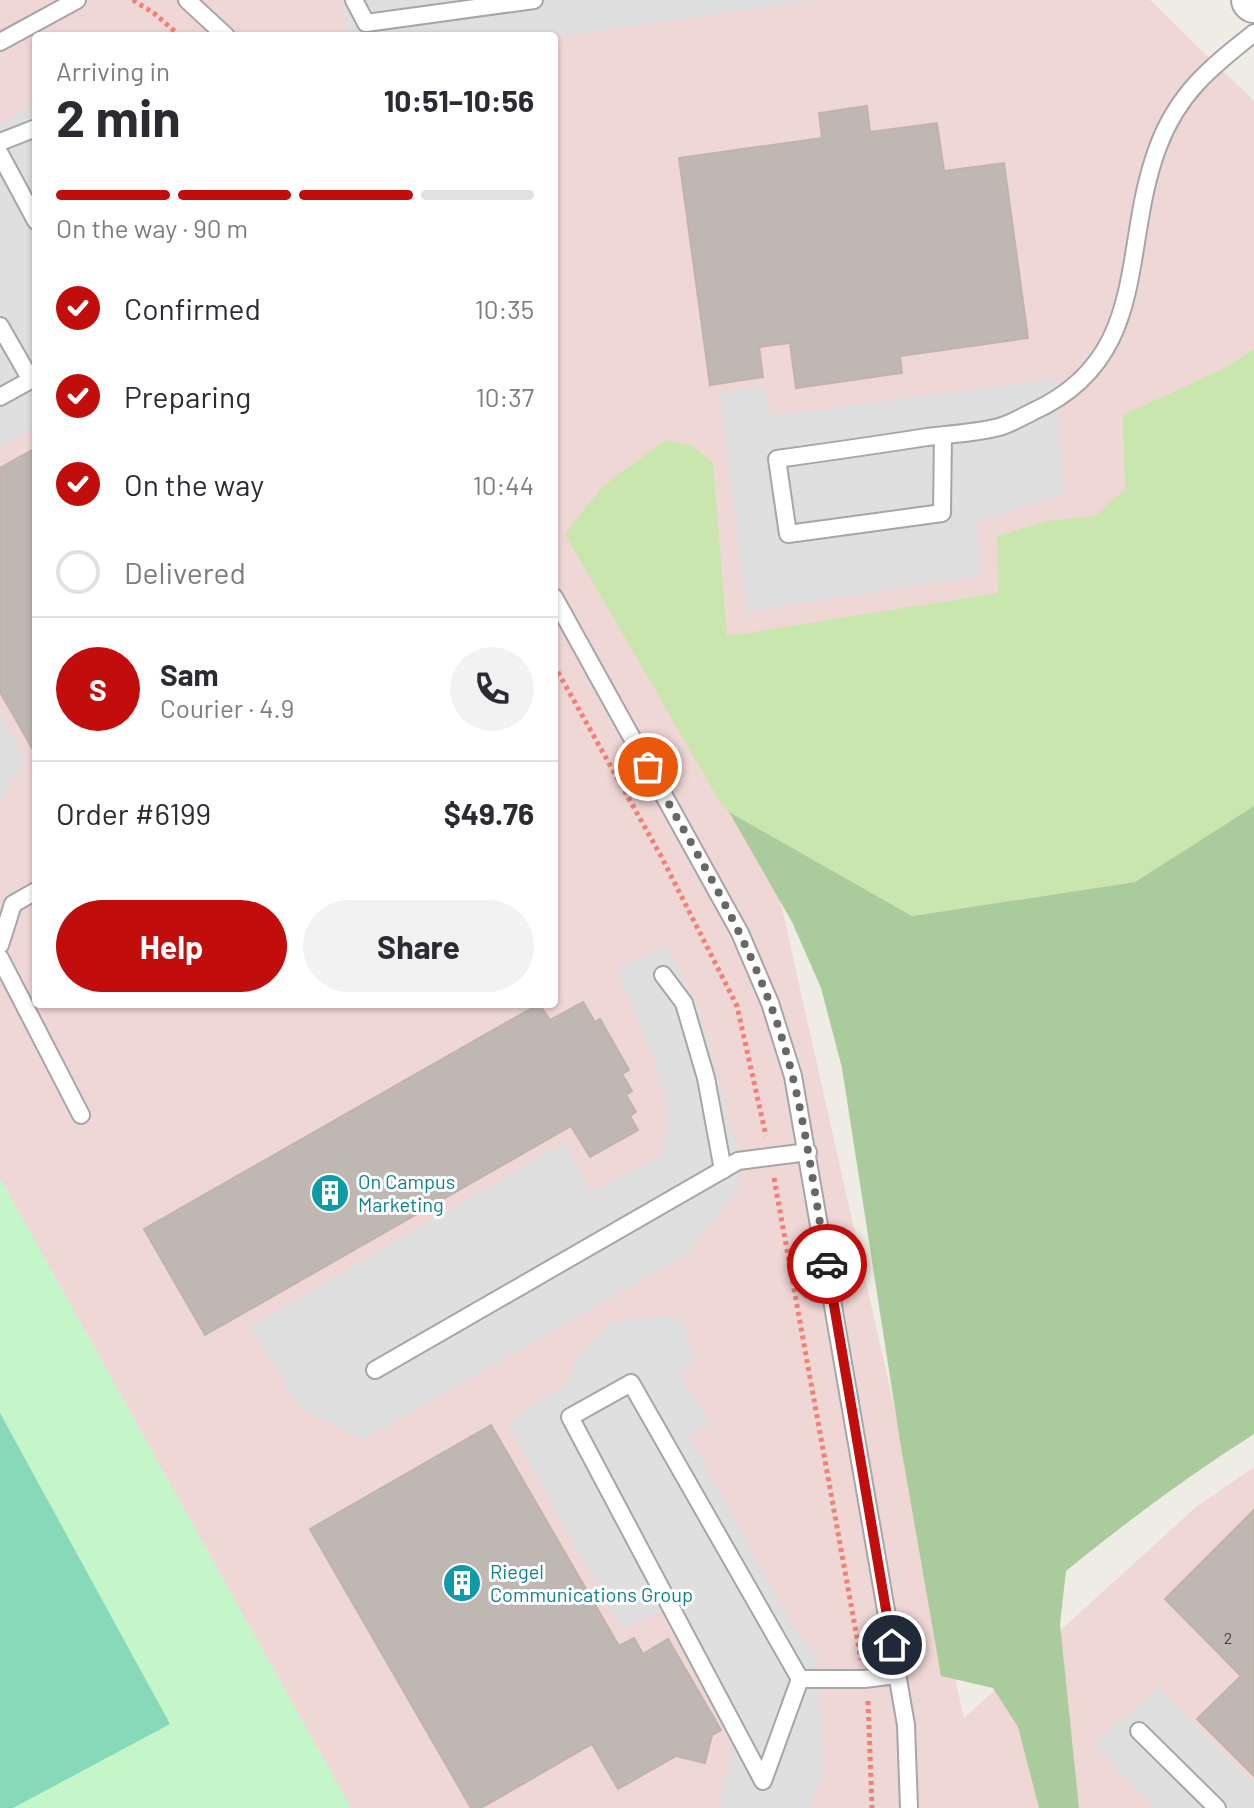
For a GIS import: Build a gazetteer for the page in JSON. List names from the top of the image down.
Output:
{
  "places": {
    "building": ["On Campus Marketing", "Riegel Communications Group"]
  },
  "house_numbers": ["2"],
  "page": {
    "heading": ["2 min", "Arriving in", "10:51–10:56"],
    "panel": [
      "Sam",
      "Courier · 4.9",
      "Order #6199",
      "$49.76"
    ],
    "bar": "On the way · 90 m",
    "list": [
      ["Confirmed", "10:35"],
      ["Preparing", "10:37"],
      ["On the way", "10:44"],
      "Delivered"
    ],
    "round": "S",
    "buttons": ["Help", "Share"]
  }
}
